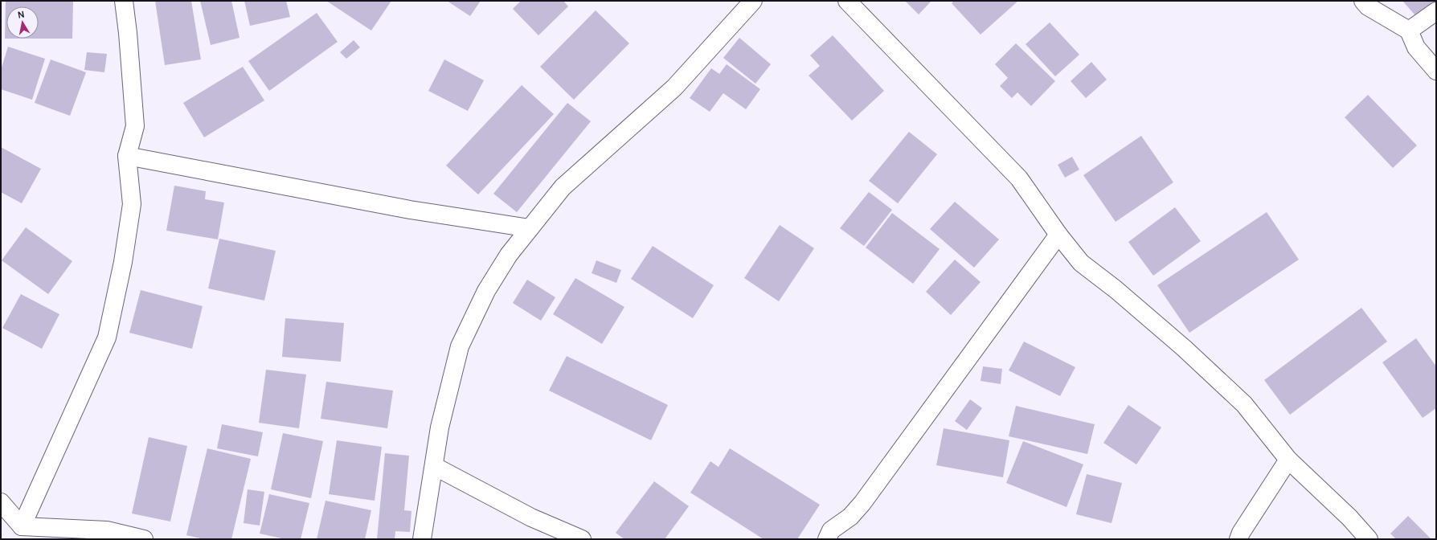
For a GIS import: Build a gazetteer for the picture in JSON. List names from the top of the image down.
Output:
{
  "north": "top"
}
